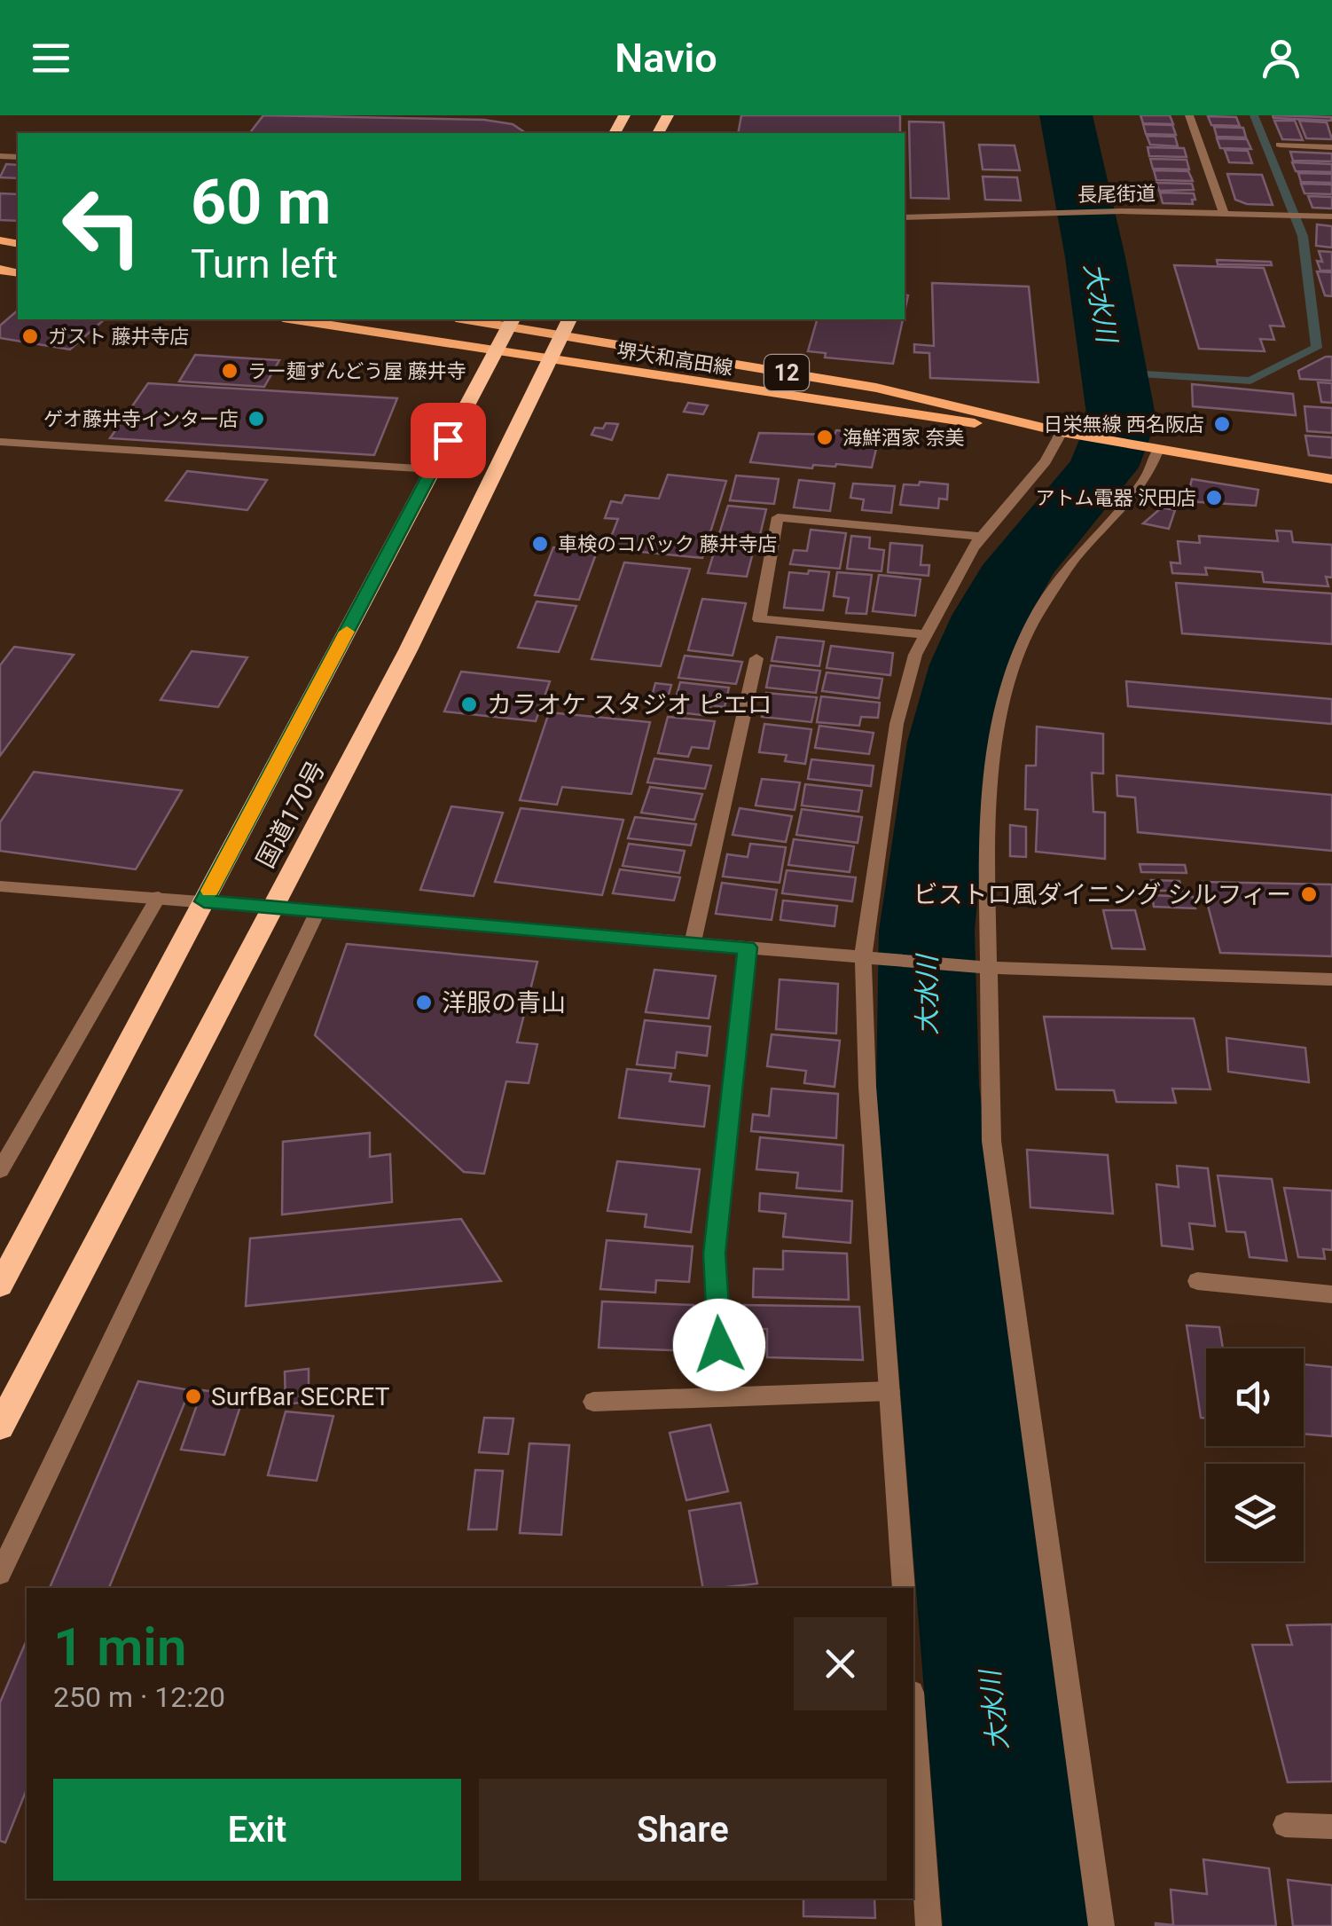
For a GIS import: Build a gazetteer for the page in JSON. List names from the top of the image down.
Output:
{
  "streets": {
    "highway": ["国道170号"],
    "main road": ["堺大和高田線", "12"],
    "street": ["長尾街道"]
  },
  "crossings": [
    ["堺大和高田線", "国道170号"]
  ],
  "water": ["大水川"],
  "places": [
    "ガスト 藤井寺店",
    "ラー麺ずんどう屋 藤井寺",
    "ゲオ藤井寺インター店",
    "日栄無線 西名阪店",
    "海鮮酒家 奈美",
    "アトム電器 沢田店",
    "車検のコパック 藤井寺店",
    "カラオケ スタジオ ピエロ",
    "ビストロ風ダイニング シルフィー",
    "洋服の青山",
    "SurfBar SECRET"
  ],
  "page": {
    "header": "Navio",
    "turn": ["60 m", "Turn left"],
    "heading": ["1 min", "250 m · 12:20"],
    "buttons": ["Exit", "Share"]
  }
}
